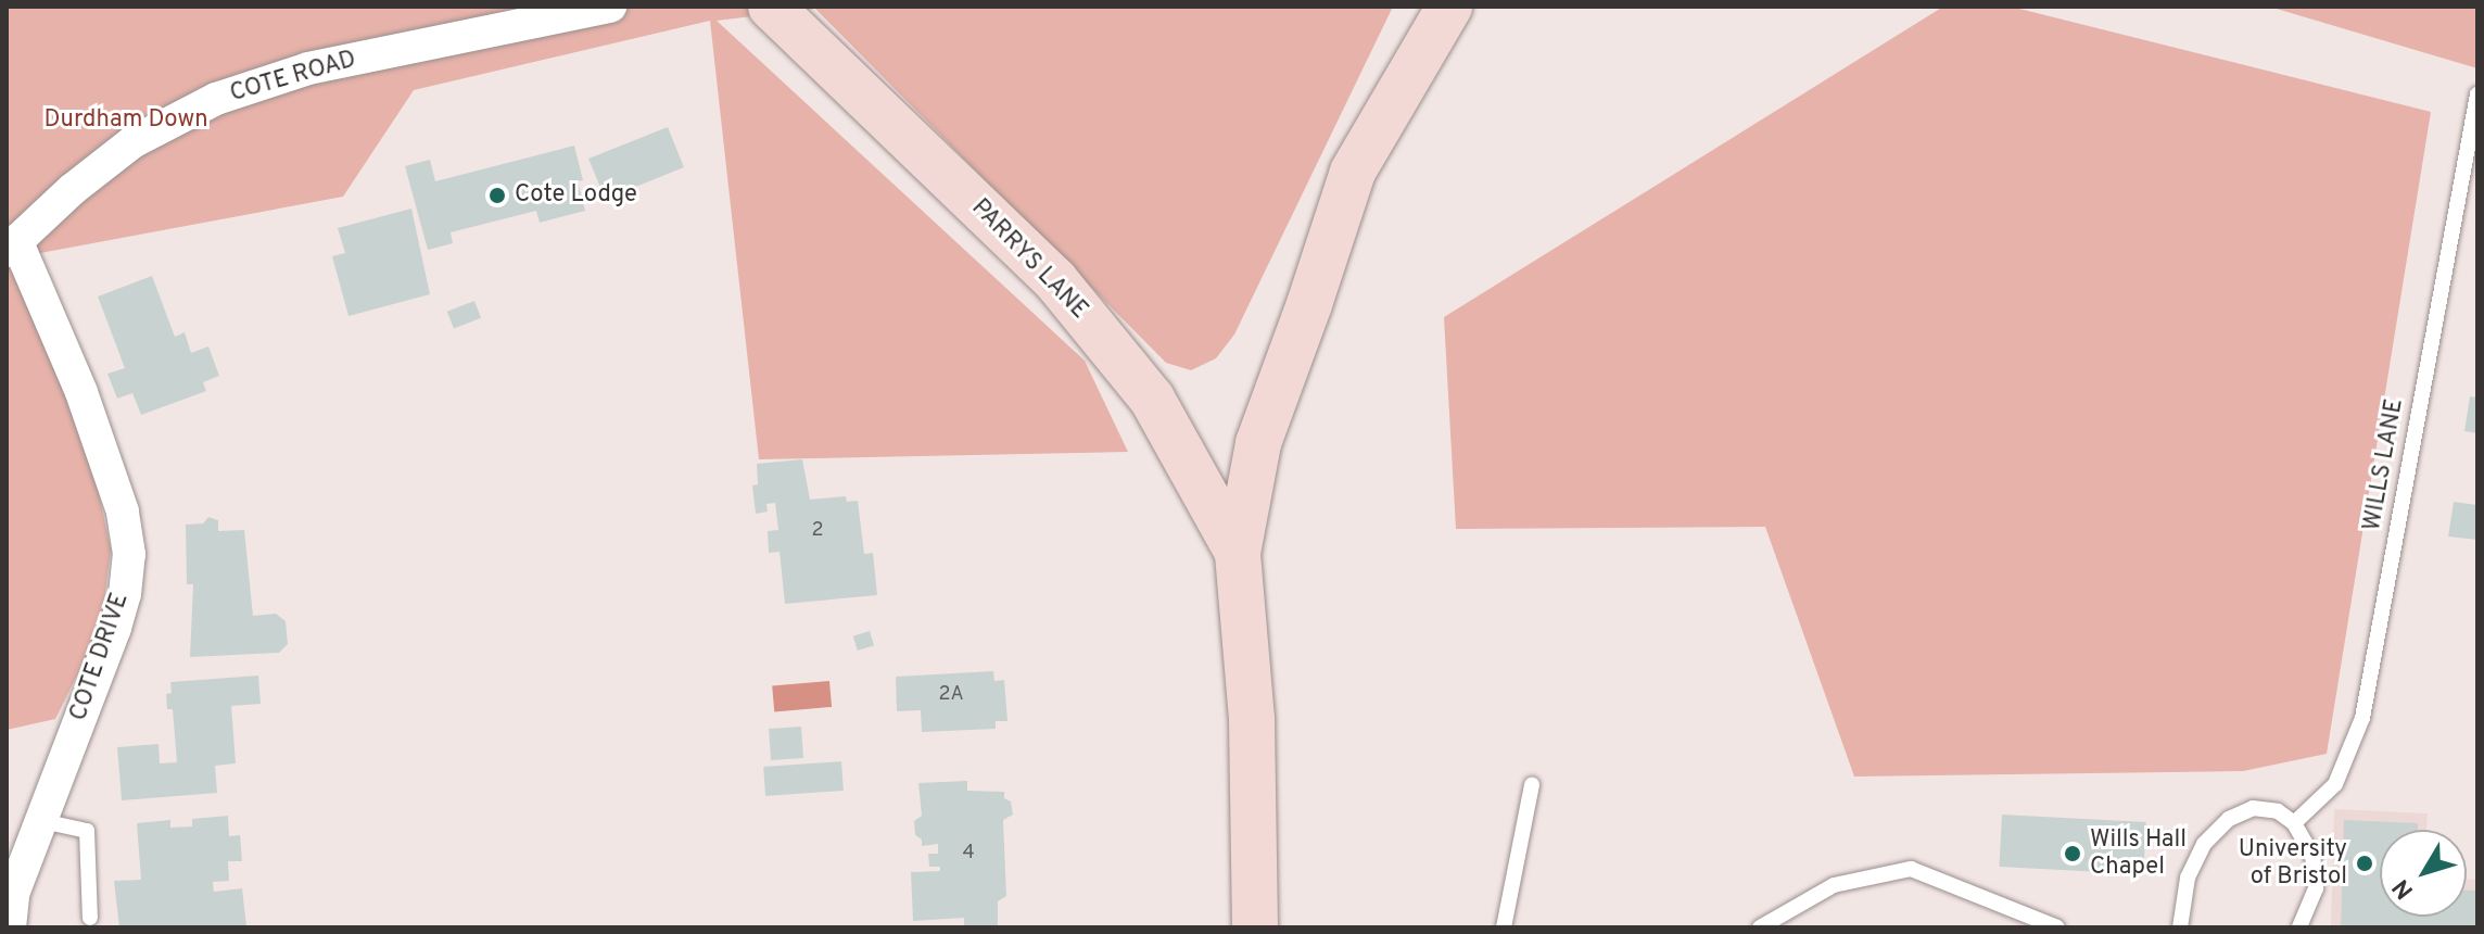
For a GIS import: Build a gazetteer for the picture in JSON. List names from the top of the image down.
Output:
{
  "streets": {
    "main road": ["PARRYS LANE"],
    "street": ["COTE ROAD", "COTE DRIVE"],
    "lane": ["WILLS LANE"]
  },
  "crossings": [
    ["COTE ROAD", "COTE DRIVE"]
  ],
  "parks": ["Durdham Down"],
  "places": ["Cote Lodge", "Wills Hall Chapel", "University of Bristol"],
  "house_numbers": ["2", "2A", "4"],
  "north": "bottom left"
}
